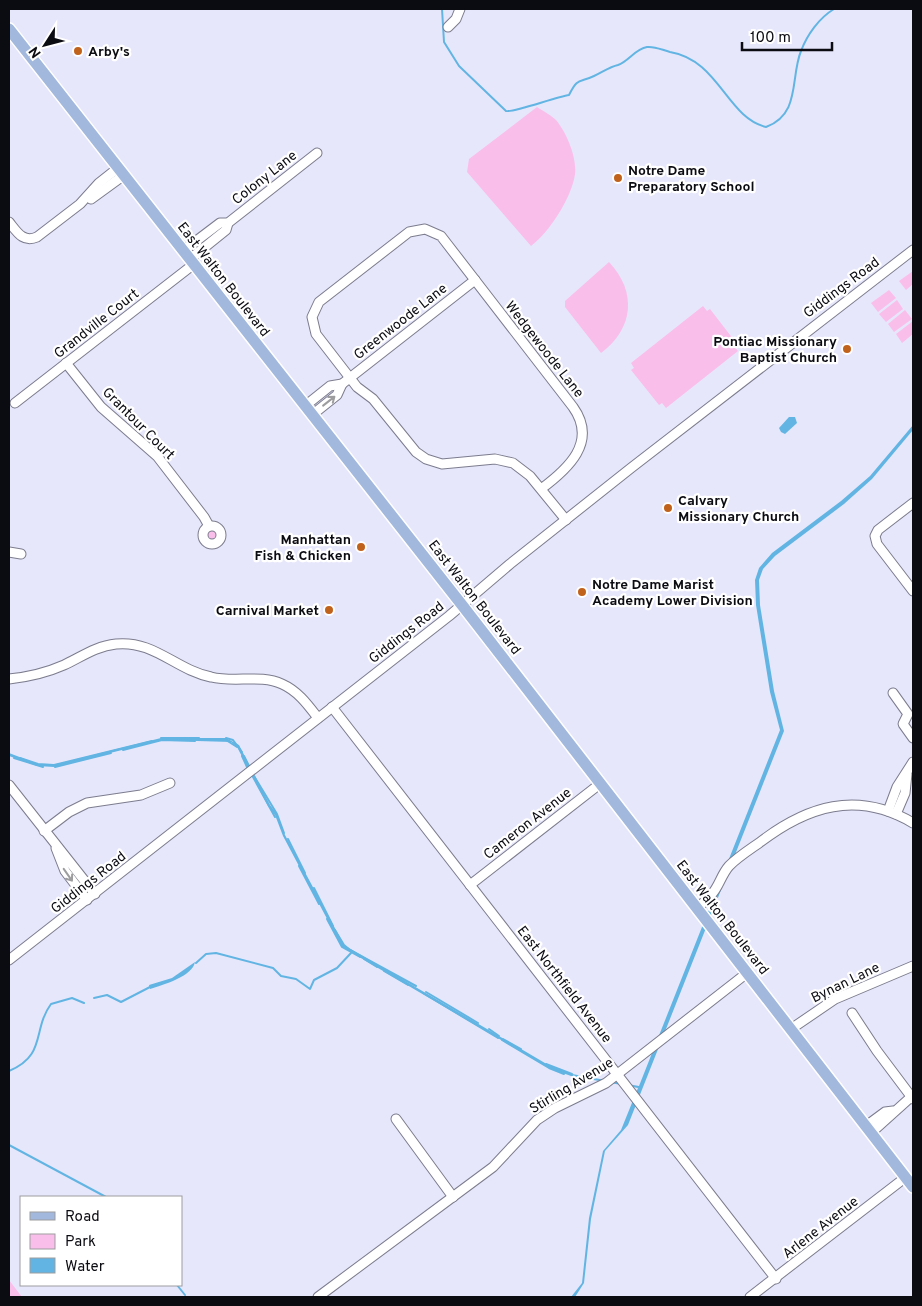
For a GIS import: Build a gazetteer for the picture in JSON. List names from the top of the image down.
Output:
{
  "streets": {
    "main road": ["East Walton Boulevard"],
    "street": [
      "Colony Lane",
      "Giddings Road",
      "Greenwoode Lane",
      "Grandville Court",
      "Wedgewoode Lane",
      "Grantour Court",
      "Cameron Avenue",
      "Bynan Lane",
      "East Northfield Avenue",
      "Stirling Avenue",
      "Arlene Avenue"
    ]
  },
  "crossings": [
    ["Colony Lane", "East Walton Boulevard"],
    ["Colony Lane", "Grandville Court"],
    ["East Walton Boulevard", "Giddings Road"],
    ["East Walton Boulevard", "Greenwoode Lane"],
    ["East Walton Boulevard", "Grandville Court"],
    ["East Walton Boulevard", "Cameron Avenue"],
    ["East Walton Boulevard", "Bynan Lane"],
    ["East Walton Boulevard", "Stirling Avenue"],
    ["East Walton Boulevard", "Arlene Avenue"],
    ["Giddings Road", "East Northfield Avenue"],
    ["Greenwoode Lane", "Wedgewoode Lane"],
    ["Grandville Court", "Grantour Court"],
    ["Cameron Avenue", "East Northfield Avenue"],
    ["East Northfield Avenue", "Stirling Avenue"],
    ["East Northfield Avenue", "Arlene Avenue"]
  ],
  "places": [
    "Arby's",
    "Notre Dame Preparatory School",
    "Pontiac Missionary Baptist Church",
    "Calvary Missionary Church",
    "Manhattan Fish & Chicken",
    "Notre Dame Marist Academy Lower Division",
    "Carnival Market"
  ],
  "legend": ["Road", "Park", "Water"],
  "scale_bar": "100 m",
  "north": "bottom left"
}
